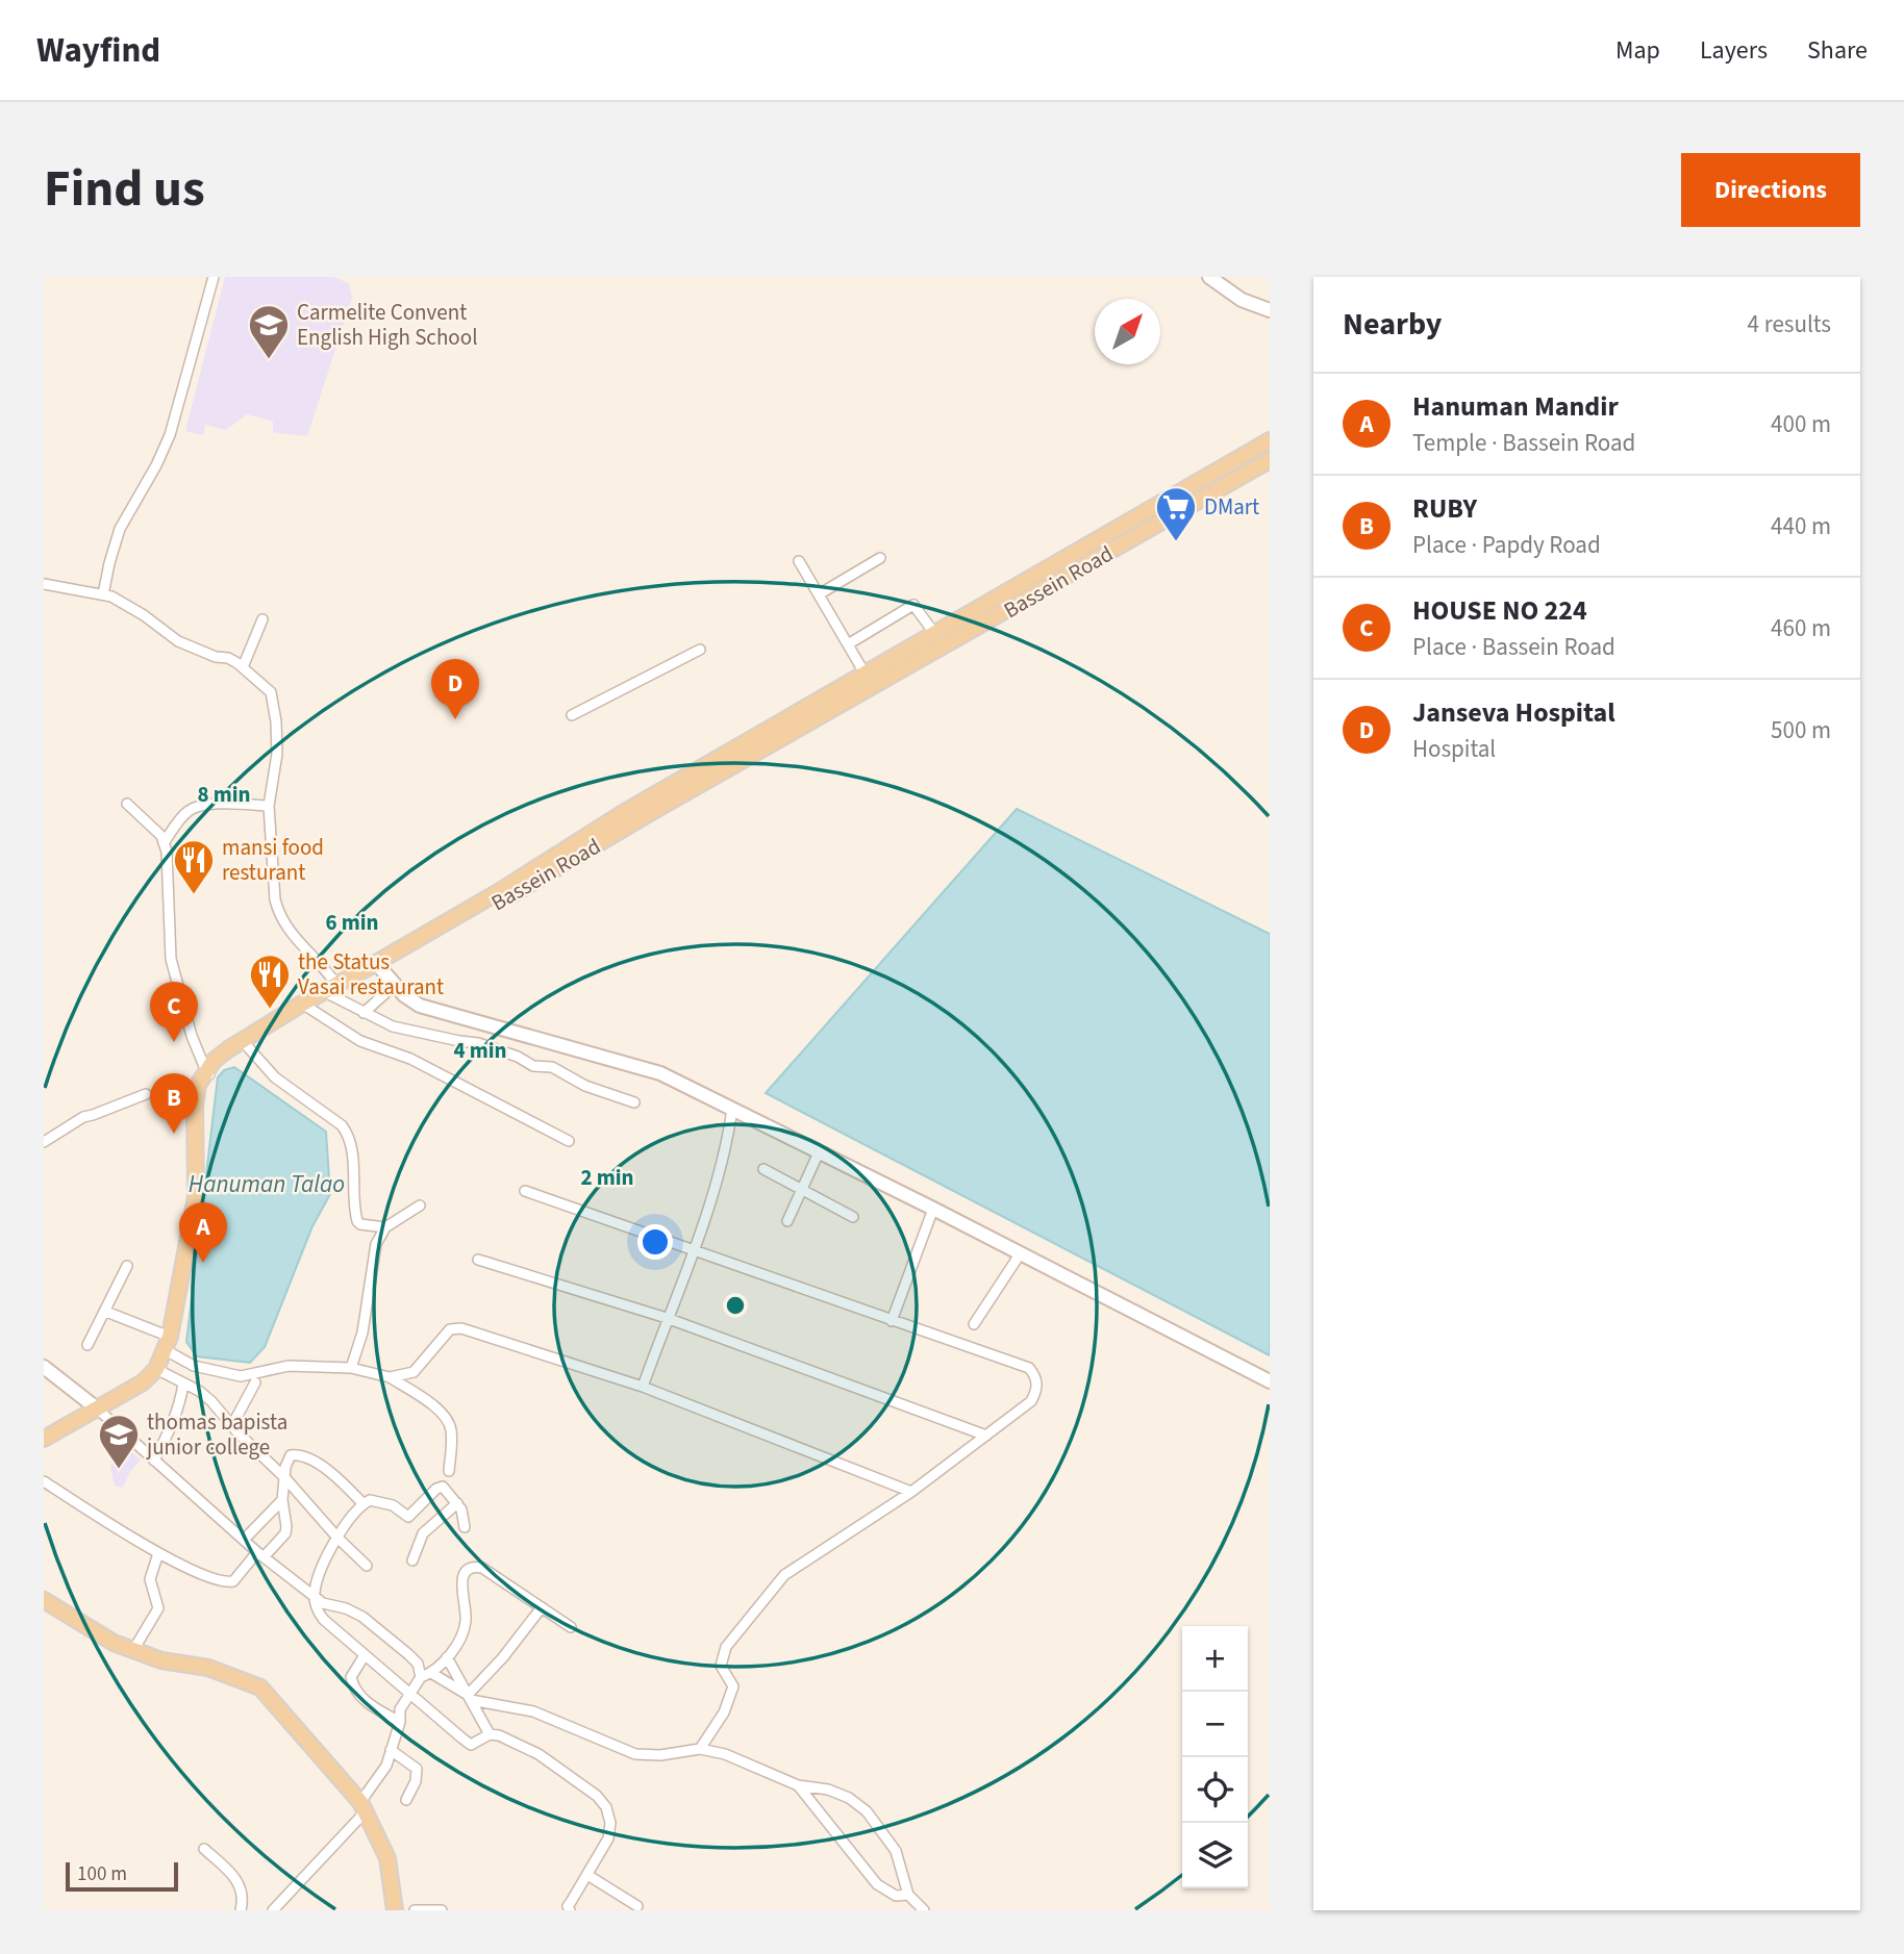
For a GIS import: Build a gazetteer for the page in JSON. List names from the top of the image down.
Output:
{
  "streets": {
    "main road": ["Bassein Road"]
  },
  "water": ["Hanuman Talao"],
  "places": {
    "school or university": ["Carmelite Convent English High School", "thomas bapista junior college"],
    "supermarket": ["DMart"],
    "restaurant": ["mansi food resturant", "the Status Vasai restaurant"]
  },
  "scale_bar": "100 m",
  "north": "top right",
  "page": {
    "header": "Wayfind",
    "nav": ["Map", "Layers", "Share"],
    "title": "Find us",
    "buttons": "Directions",
    "heading": ["Nearby", "4 results"],
    "list": [
      {
        "mark": "A",
        "name": "Hanuman Mandir",
        "note": "Temple · Bassein Road",
        "value": "400 m"
      },
      {
        "mark": "B",
        "name": "RUBY",
        "note": "Place · Papdy Road",
        "value": "440 m"
      },
      {
        "mark": "C",
        "name": "HOUSE NO 224",
        "note": "Place · Bassein Road",
        "value": "460 m"
      },
      {
        "mark": "D",
        "name": "Janseva Hospital",
        "note": "Hospital",
        "value": "500 m"
      }
    ],
    "pins": [
      "D",
      "C",
      "B",
      "A"
    ],
    "map_buttons": ["+", "−"],
    "scale": "100 m"
  },
  "rings": [
    "8 min",
    "6 min",
    "4 min",
    "2 min"
  ]
}
